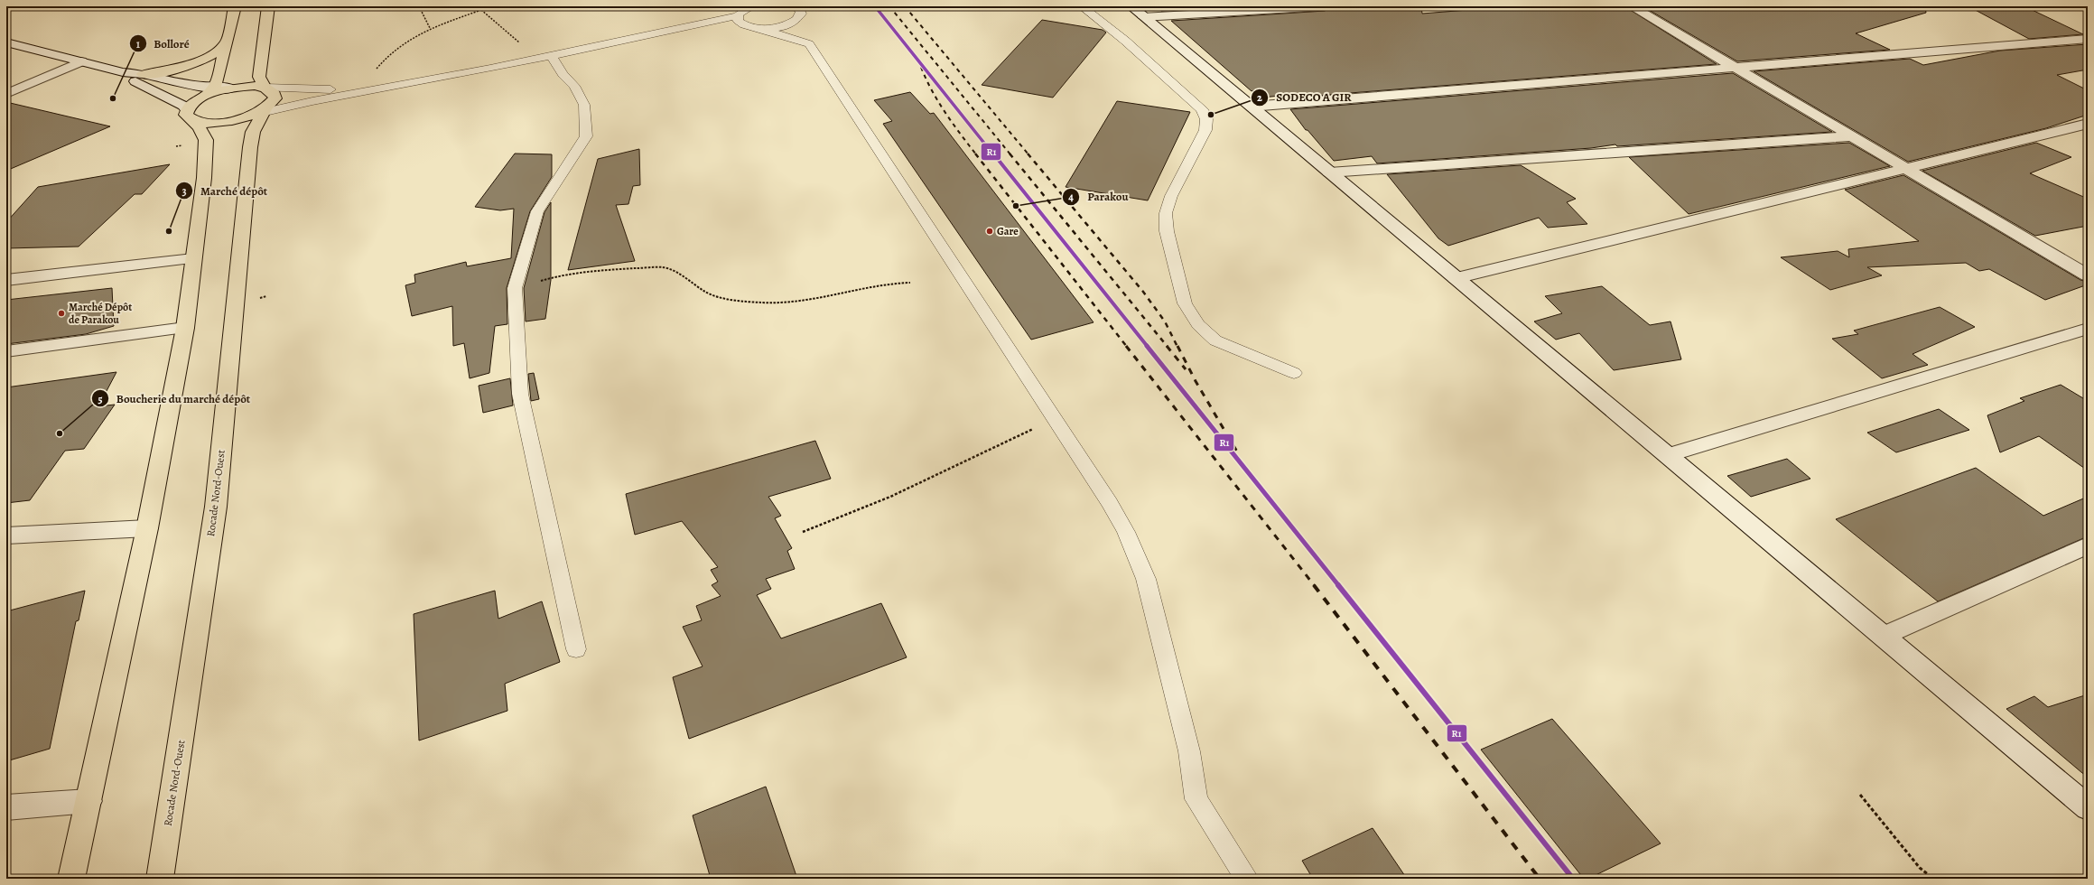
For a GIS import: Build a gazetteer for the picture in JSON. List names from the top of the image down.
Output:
{
  "streets": {
    "main road": ["Rocade Nord-Ouest"]
  },
  "places": [
    "Bolloré",
    "SODECO A GIR",
    "Parakou",
    "Marché dépôt",
    "Gare",
    "Marché Dépôt de Parakou",
    "Boucherie du marché dépôt"
  ],
  "lines": ["transit line R1"]
}
